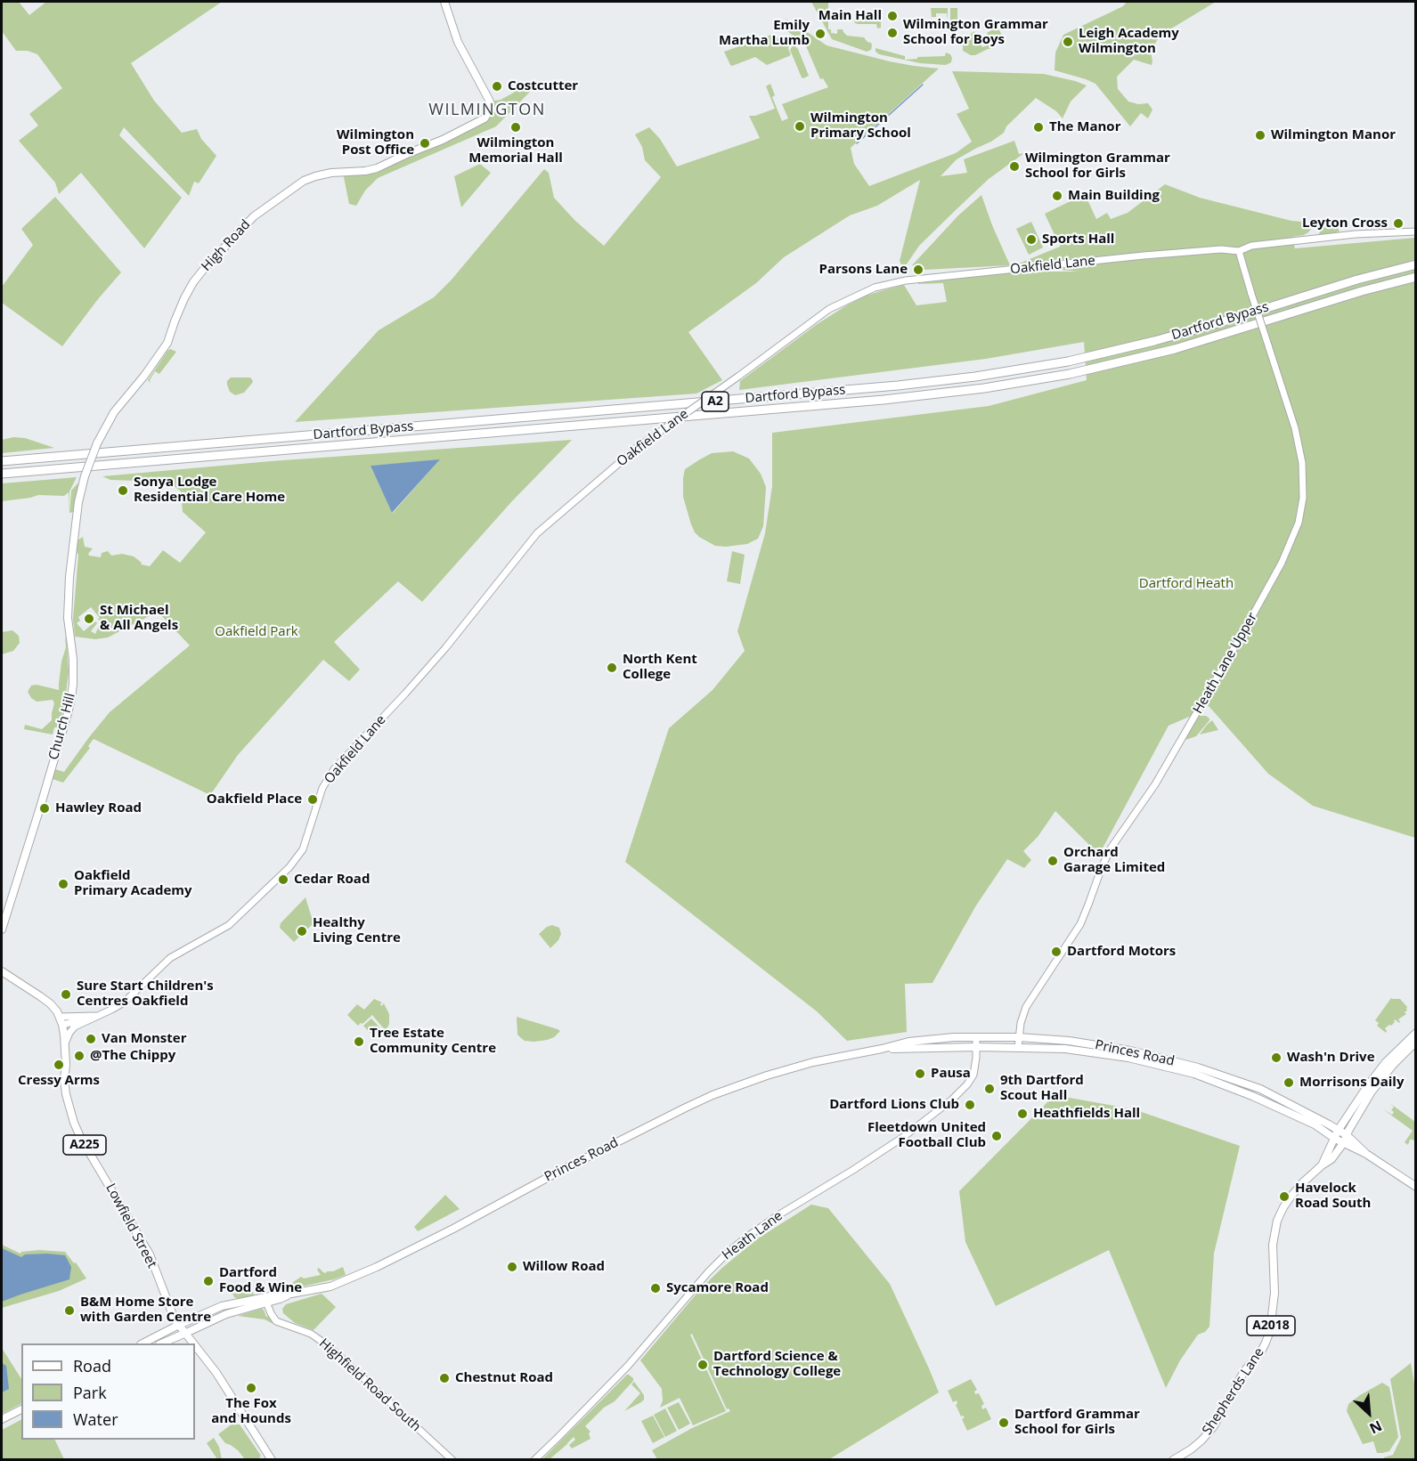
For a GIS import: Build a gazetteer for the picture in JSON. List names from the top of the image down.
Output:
{
  "streets": {
    "highway": ["Dartford Bypass", "A2"],
    "main road": [
      "High Road",
      "Church Hill",
      "Princes Road",
      "A225",
      "Lowfield Street",
      "A2018",
      "Shepherds Lane"
    ],
    "street": [
      "Oakfield Lane",
      "Heath Lane Upper",
      "Heath Lane",
      "Highfield Road South"
    ]
  },
  "crossings": [
    ["High Road", "Church Hill"],
    ["Oakfield Lane", "Heath Lane Upper"],
    ["Oakfield Lane", "A225"],
    ["Oakfield Lane", "Lowfield Street"],
    ["Heath Lane Upper", "Princes Road"],
    ["Princes Road", "Lowfield Street"],
    ["Princes Road", "Heath Lane"],
    ["Princes Road", "Highfield Road South"],
    ["Princes Road", "Shepherds Lane"],
    ["A225", "Lowfield Street"]
  ],
  "districts": ["WILMINGTON"],
  "parks": ["Dartford Heath", "Oakfield Park"],
  "places": [
    "Main Hall",
    "Wilmington Grammar School for Boys",
    "Emily Martha Lumb",
    "Leigh Academy Wilmington",
    "Costcutter",
    "Wilmington Primary School",
    "Wilmington Memorial Hall",
    "The Manor",
    "Wilmington Manor",
    "Wilmington Post Office",
    "Wilmington Grammar School for Girls",
    "Main Building",
    "Leyton Cross",
    "Sports Hall",
    "Parsons Lane",
    "Sonya Lodge Residential Care Home",
    "St Michael & All Angels",
    "North Kent College",
    "Oakfield Place",
    "Hawley Road",
    "Orchard Garage Limited",
    "Cedar Road",
    "Oakfield Primary Academy",
    "Healthy Living Centre",
    "Dartford Motors",
    "Sure Start Children's Centres Oakfield",
    "Van Monster",
    "Tree Estate Community Centre",
    "@The Chippy",
    "Wash'n Drive",
    "Cressy Arms",
    "Pausa",
    "Morrisons Daily",
    "9th Dartford Scout Hall",
    "Dartford Lions Club",
    "Heathfields Hall",
    "Fleetdown United Football Club",
    "Havelock Road South",
    "Willow Road",
    "Dartford Food & Wine",
    "Sycamore Road",
    "B&M Home Store with Garden Centre",
    "Dartford Science & Technology College",
    "Chestnut Road",
    "The Fox and Hounds",
    "Dartford Grammar School for Girls"
  ],
  "legend": ["Road", "Park", "Water"],
  "north": "bottom right"
}
